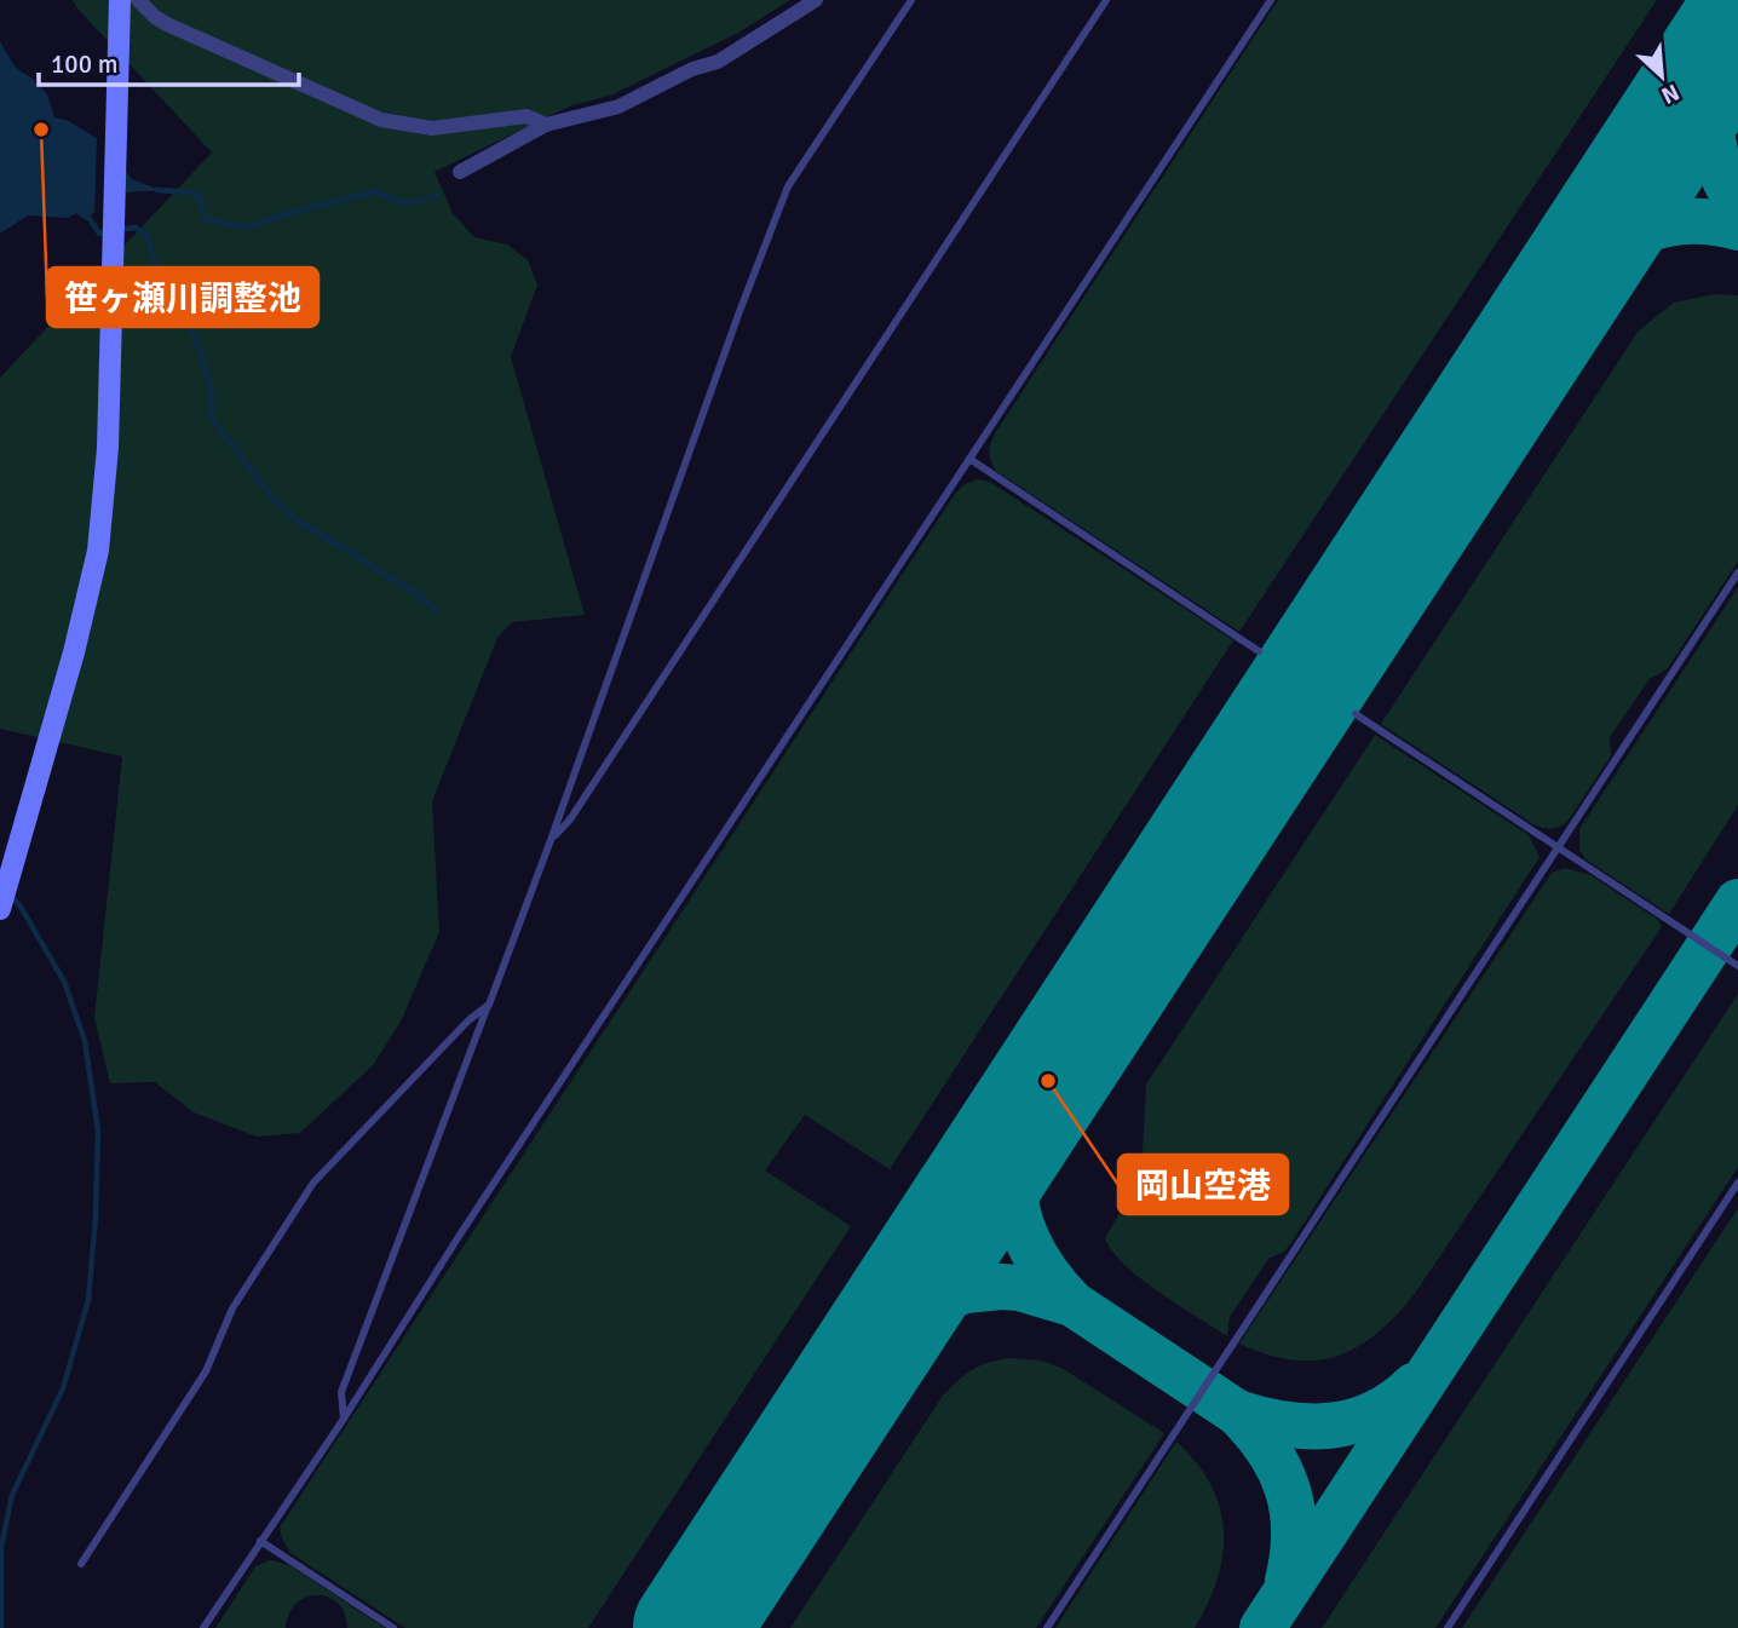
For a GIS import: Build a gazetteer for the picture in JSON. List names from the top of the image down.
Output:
{
  "places": ["笹ヶ瀬川調整池", "岡山空港"],
  "scale_bar": "100 m",
  "north": "bottom right"
}
